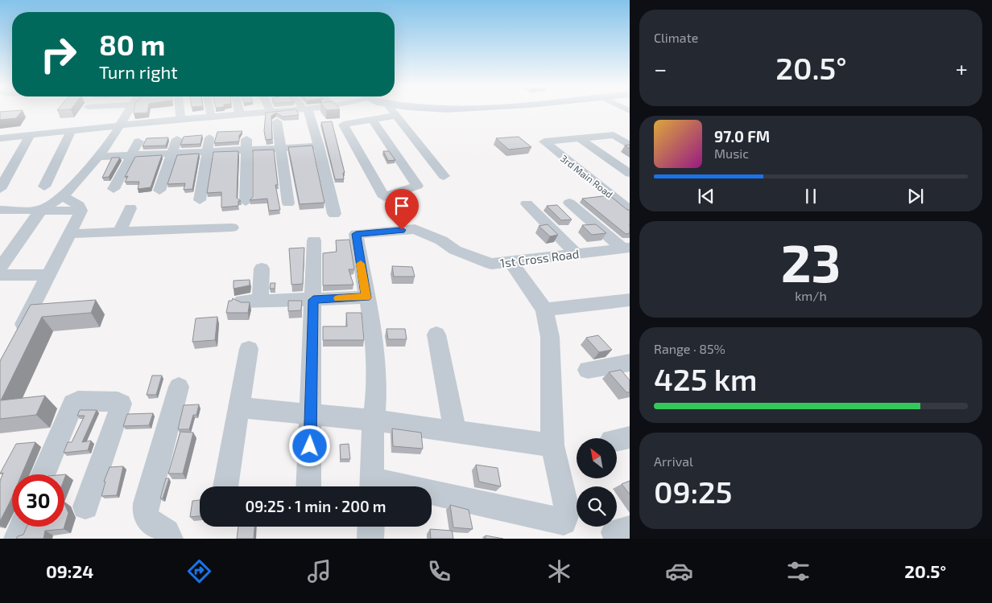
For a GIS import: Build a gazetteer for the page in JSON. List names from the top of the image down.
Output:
{
  "streets": {
    "street": ["3rd Main Road", "1st Cross Road"]
  },
  "north": "top left",
  "page": {
    "tile": [
      "Climate",
      ["23", "km/h"],
      ["Range · 85%", "425 km"],
      ["Arrival", "09:25"]
    ],
    "turn": ["80 m", "Turn right"],
    "heat": ["−", "20.5°", "+"],
    "song": ["97.0 FM", "Music"],
    "limit": "30",
    "trip": "09:25 · 1 min · 200 m",
    "tabs": ["09:24", "20.5°"]
  }
}
